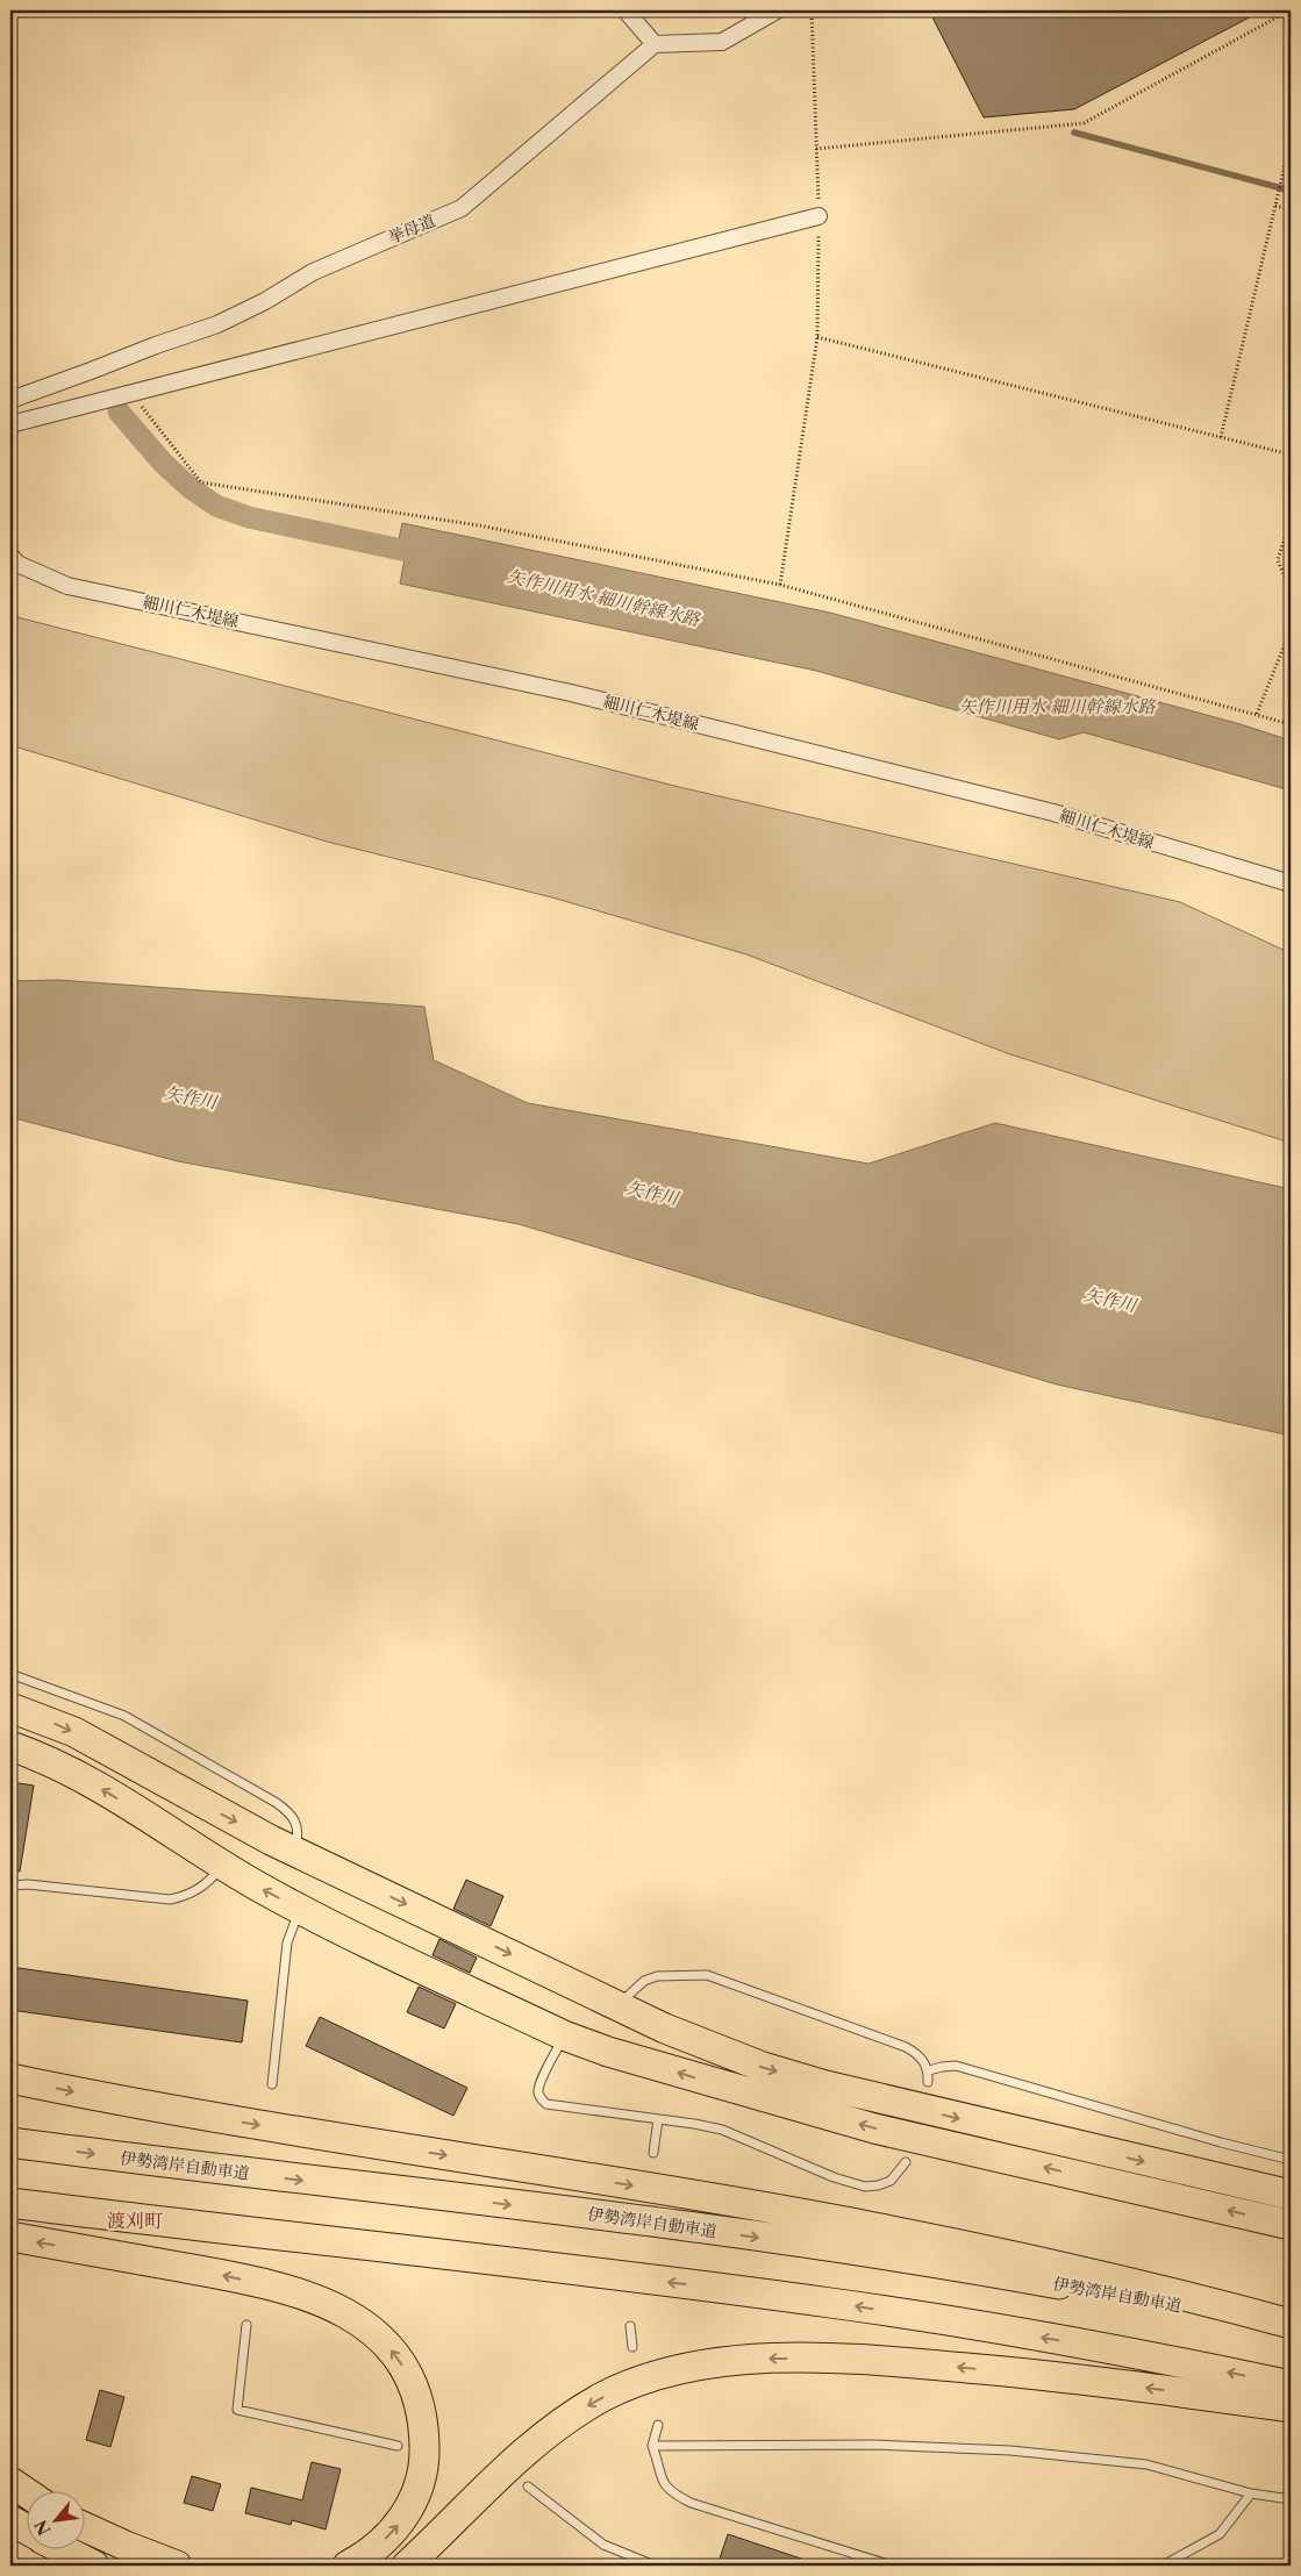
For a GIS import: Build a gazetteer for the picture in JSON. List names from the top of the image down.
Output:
{
  "streets": {
    "highway": ["伊勢湾岸自動車道"],
    "street": ["挙母道", "細川仁木堤線"]
  },
  "districts": ["渡刈町"],
  "water": ["矢作川用水 細川幹線水路", "矢作川"],
  "north": "bottom left"
}
